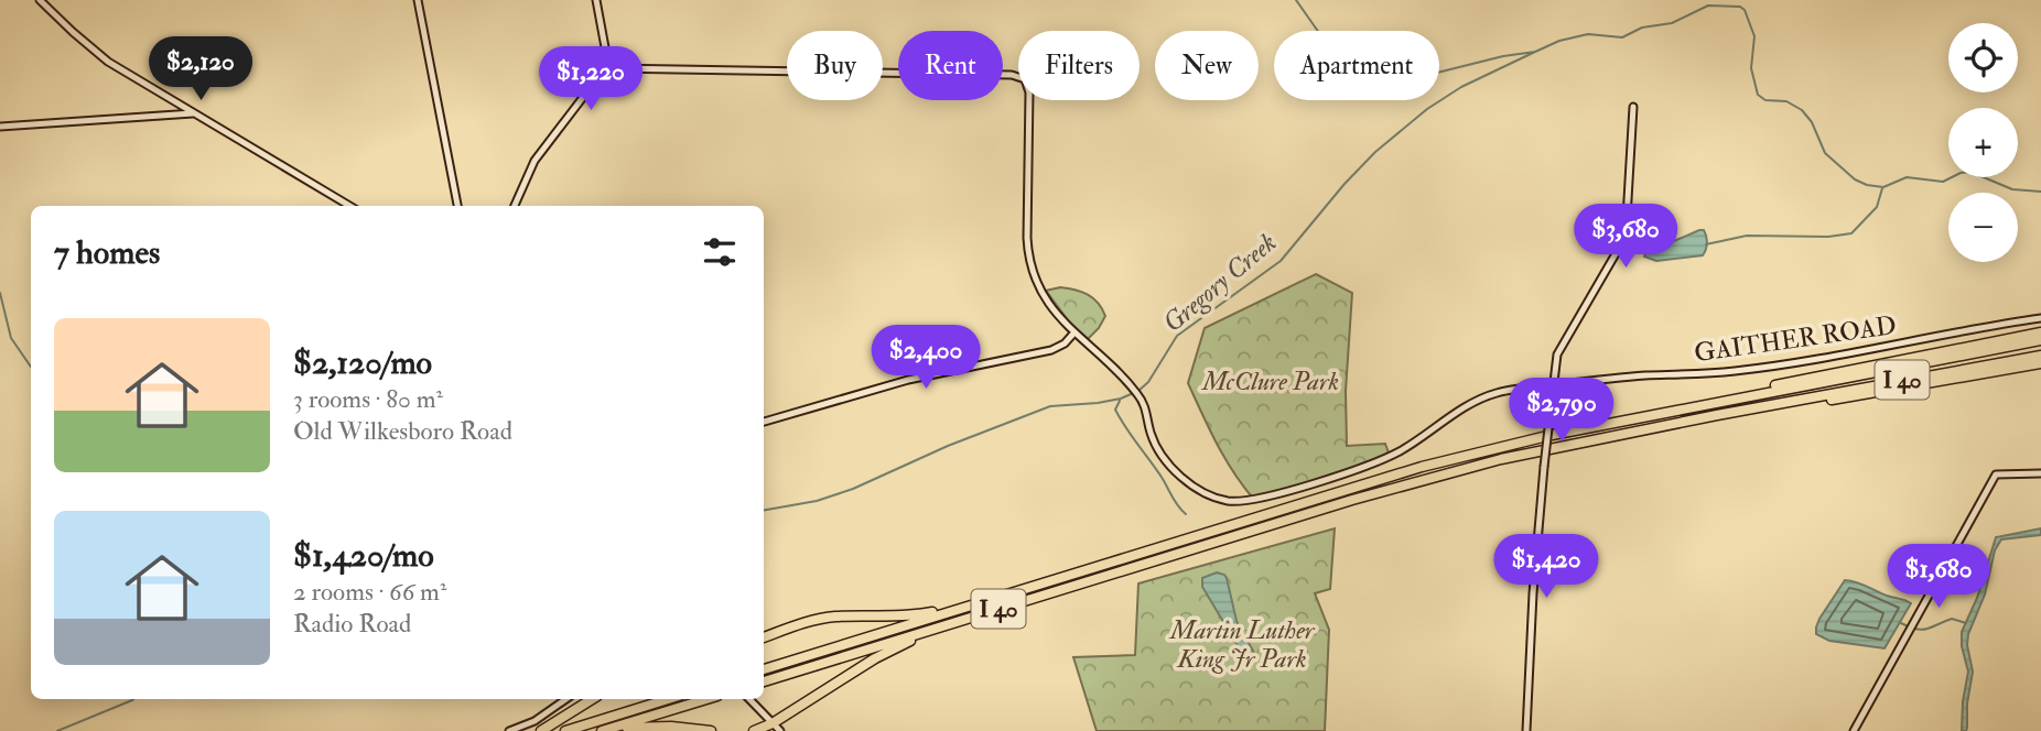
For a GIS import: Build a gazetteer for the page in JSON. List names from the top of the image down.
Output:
{
  "streets": {
    "highway": ["I 40"],
    "street": ["GAITHER ROAD"]
  },
  "water": ["Gregory Creek"],
  "parks": ["McClure Park", "Martin Luther King Jr Park"],
  "page": {
    "map_buttons": ["+", "−"],
    "chip": [
      "Buy",
      "Rent",
      "Filters",
      "New",
      "Apartment"
    ],
    "price": [
      "$2,120",
      "$1,220",
      "$3,680",
      "$2,400",
      "$2,790",
      "$1,420",
      "$1,680"
    ],
    "heading": "7 homes",
    "list": [
      {
        "name": "$2,120/mo",
        "note": "3 rooms · 80 m² · Old Wilkesboro Road"
      },
      {
        "name": "$1,420/mo",
        "note": "2 rooms · 66 m² · Radio Road"
      }
    ]
  }
}
